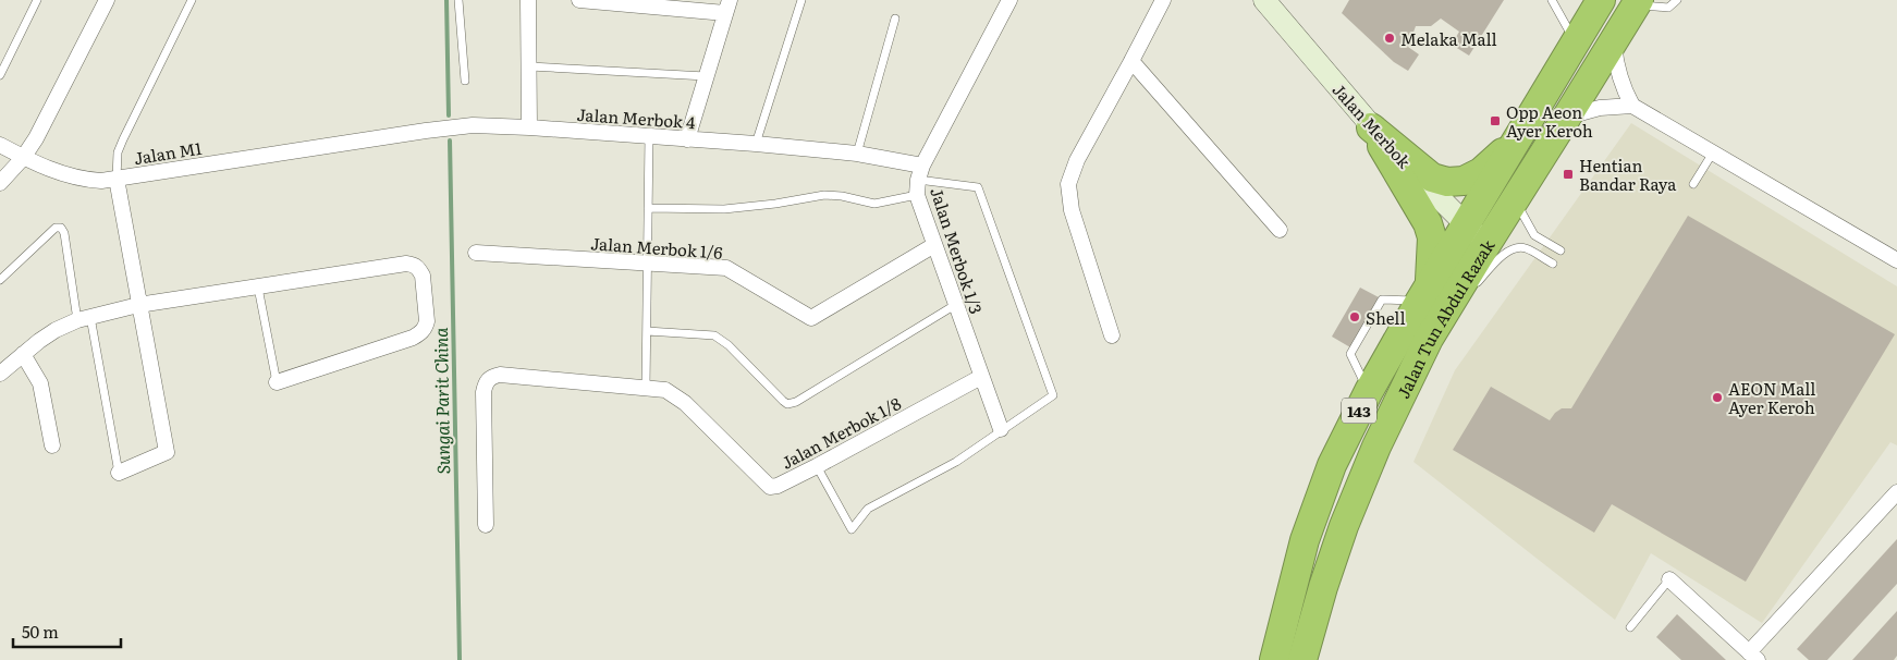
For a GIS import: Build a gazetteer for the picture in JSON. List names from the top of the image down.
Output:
{
  "streets": {
    "highway": ["Jalan Tun Abdul Razak", "143"],
    "street": [
      "Jalan Merbok 4",
      "Jalan Merbok",
      "Jalan M1",
      "Jalan Merbok 1/6",
      "Jalan Merbok 1/3",
      "Jalan Merbok 1/8"
    ]
  },
  "crossings": [
    ["Jalan Merbok 4", "Jalan M1"],
    ["Jalan Merbok 4", "Jalan Merbok 1/3"],
    ["Jalan Merbok", "Jalan Tun Abdul Razak"],
    ["Jalan Merbok 1/6", "Jalan Merbok 1/3"],
    ["Jalan Merbok 1/3", "Jalan Merbok 1/8"]
  ],
  "water": ["Sungai Parit China"],
  "places": {
    "other": ["Melaka Mall", "Shell", "AEON Mall Ayer Keroh"],
    "transit": ["Opp Aeon Ayer Keroh", "Hentian Bandar Raya"]
  },
  "scale_bar": "50 m"
}
